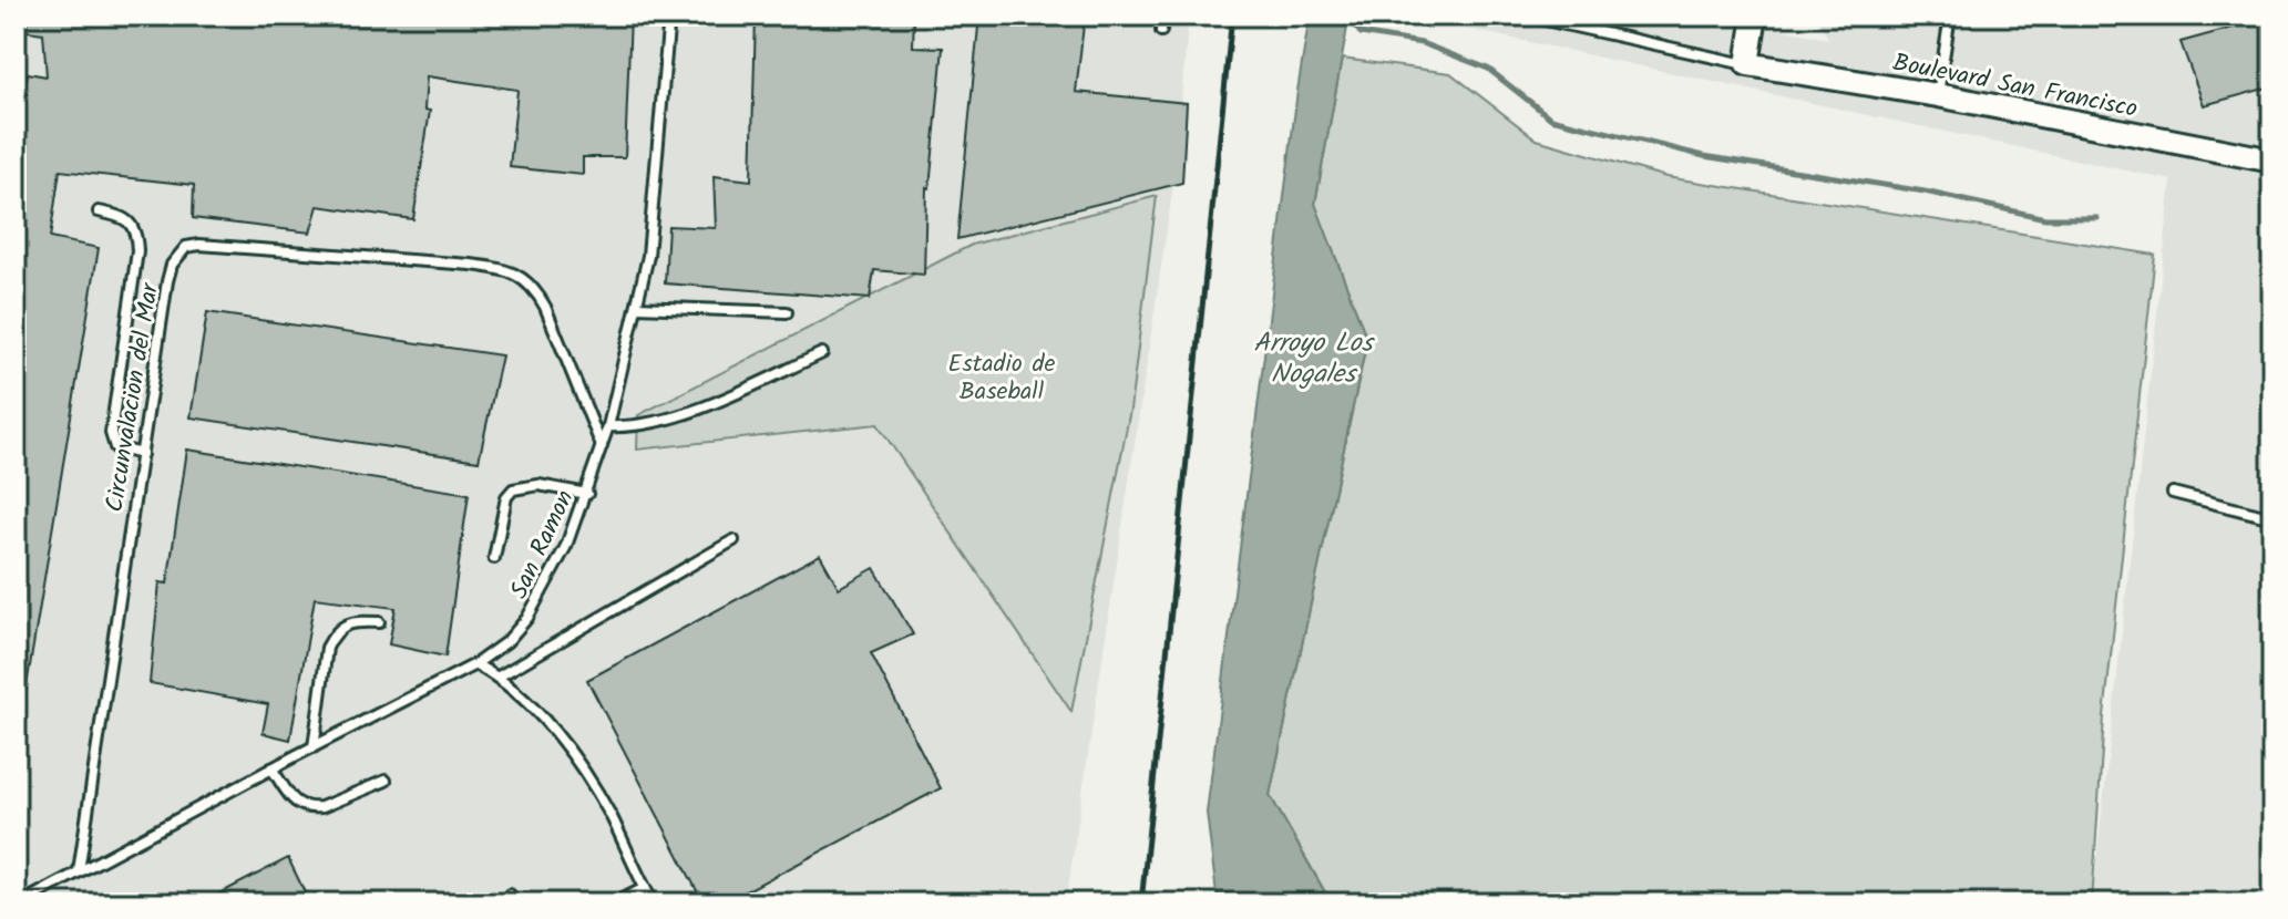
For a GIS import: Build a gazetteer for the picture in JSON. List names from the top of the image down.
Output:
{
  "streets": {
    "street": ["Boulevard San Francisco"],
    "lane": ["Circunvalacion del Mar", "San Ramon"]
  },
  "crossings": [
    ["Circunvalacion del Mar", "San Ramon"]
  ],
  "water": ["Arroyo Los Nogales"],
  "parks": ["Estadio de Baseball"]
}
